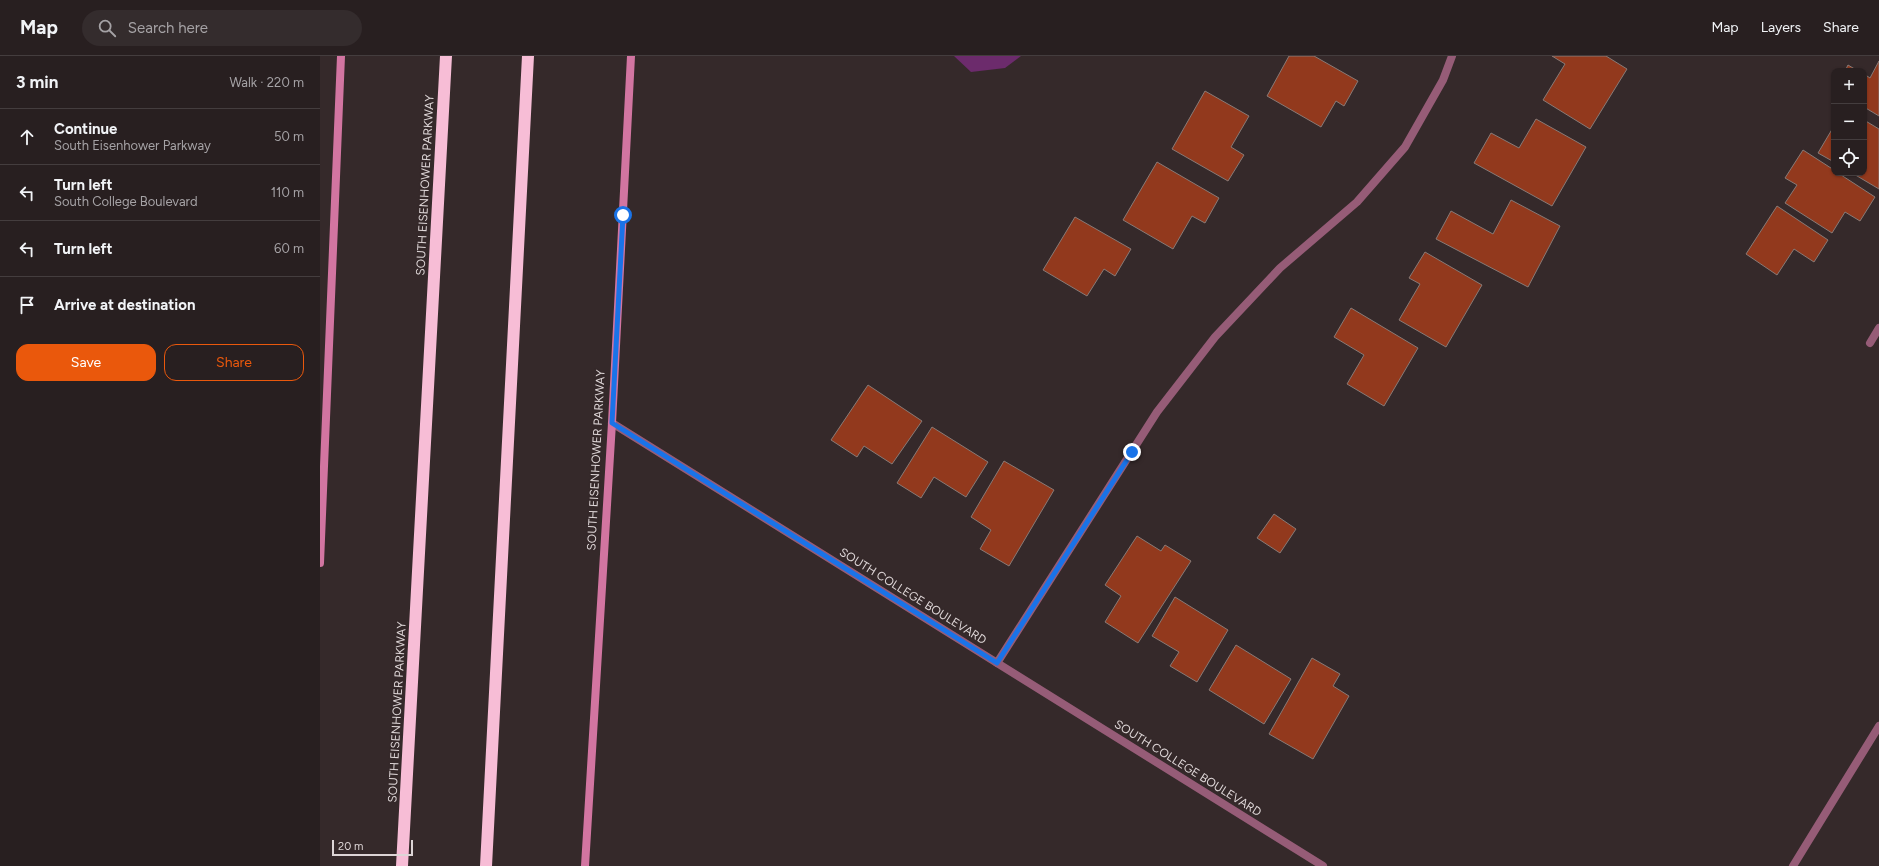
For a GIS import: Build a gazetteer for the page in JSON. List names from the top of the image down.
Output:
{
  "streets": {
    "highway": ["SOUTH EISENHOWER PARKWAY"],
    "street": ["SOUTH COLLEGE BOULEVARD"]
  },
  "crossings": [
    ["SOUTH EISENHOWER PARKWAY", "SOUTH COLLEGE BOULEVARD"]
  ],
  "scale_bar": "20 m",
  "page": {
    "header": "Map",
    "search": "Search here",
    "nav": ["Map", "Layers", "Share"],
    "heading": ["3 min", "Walk · 220 m"],
    "map_buttons": ["+", "−"],
    "list": [
      ["Continue", "South Eisenhower Parkway", "50 m"],
      ["Turn left", "South College Boulevard", "110 m"],
      ["Turn left", "60 m"],
      "Arrive at destination"
    ],
    "buttons": ["Save", "Share"],
    "scale": "20 m"
  }
}
